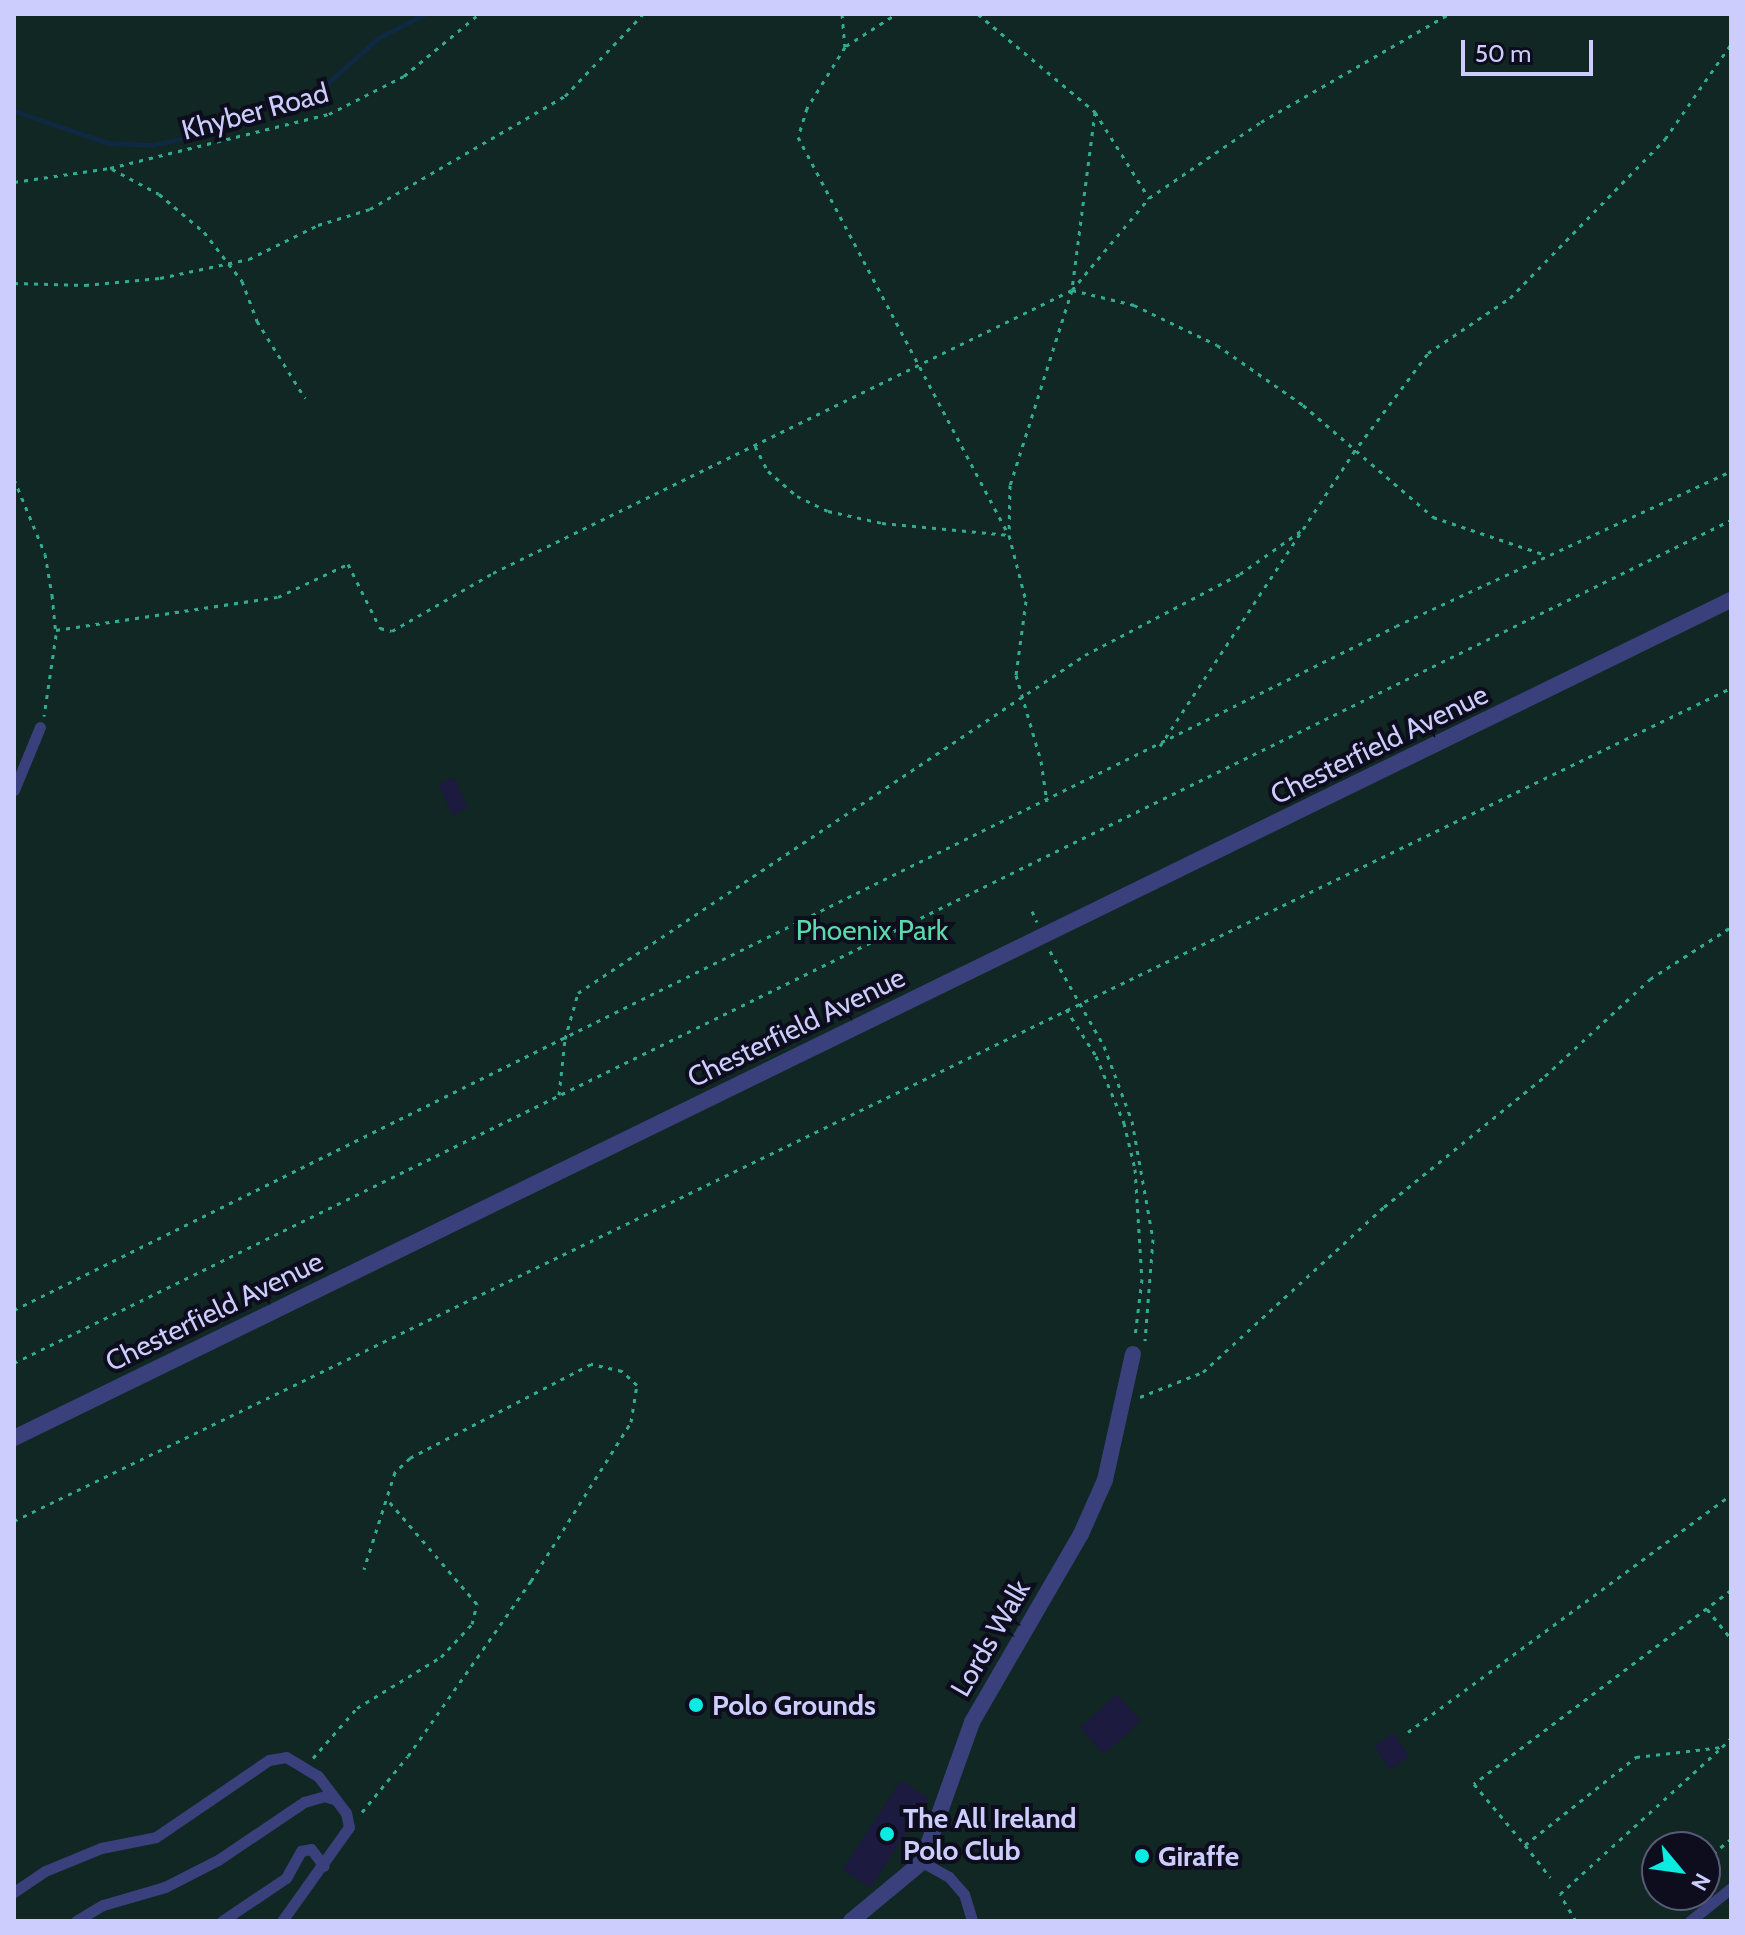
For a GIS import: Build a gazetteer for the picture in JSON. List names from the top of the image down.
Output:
{
  "streets": {
    "street": ["Chesterfield Avenue", "Lords Walk"],
    "path": ["Khyber Road"]
  },
  "parks": ["Phoenix Park"],
  "places": ["Polo Grounds", "The All Ireland Polo Club", "Giraffe"],
  "scale_bar": "50 m",
  "north": "bottom right"
}
